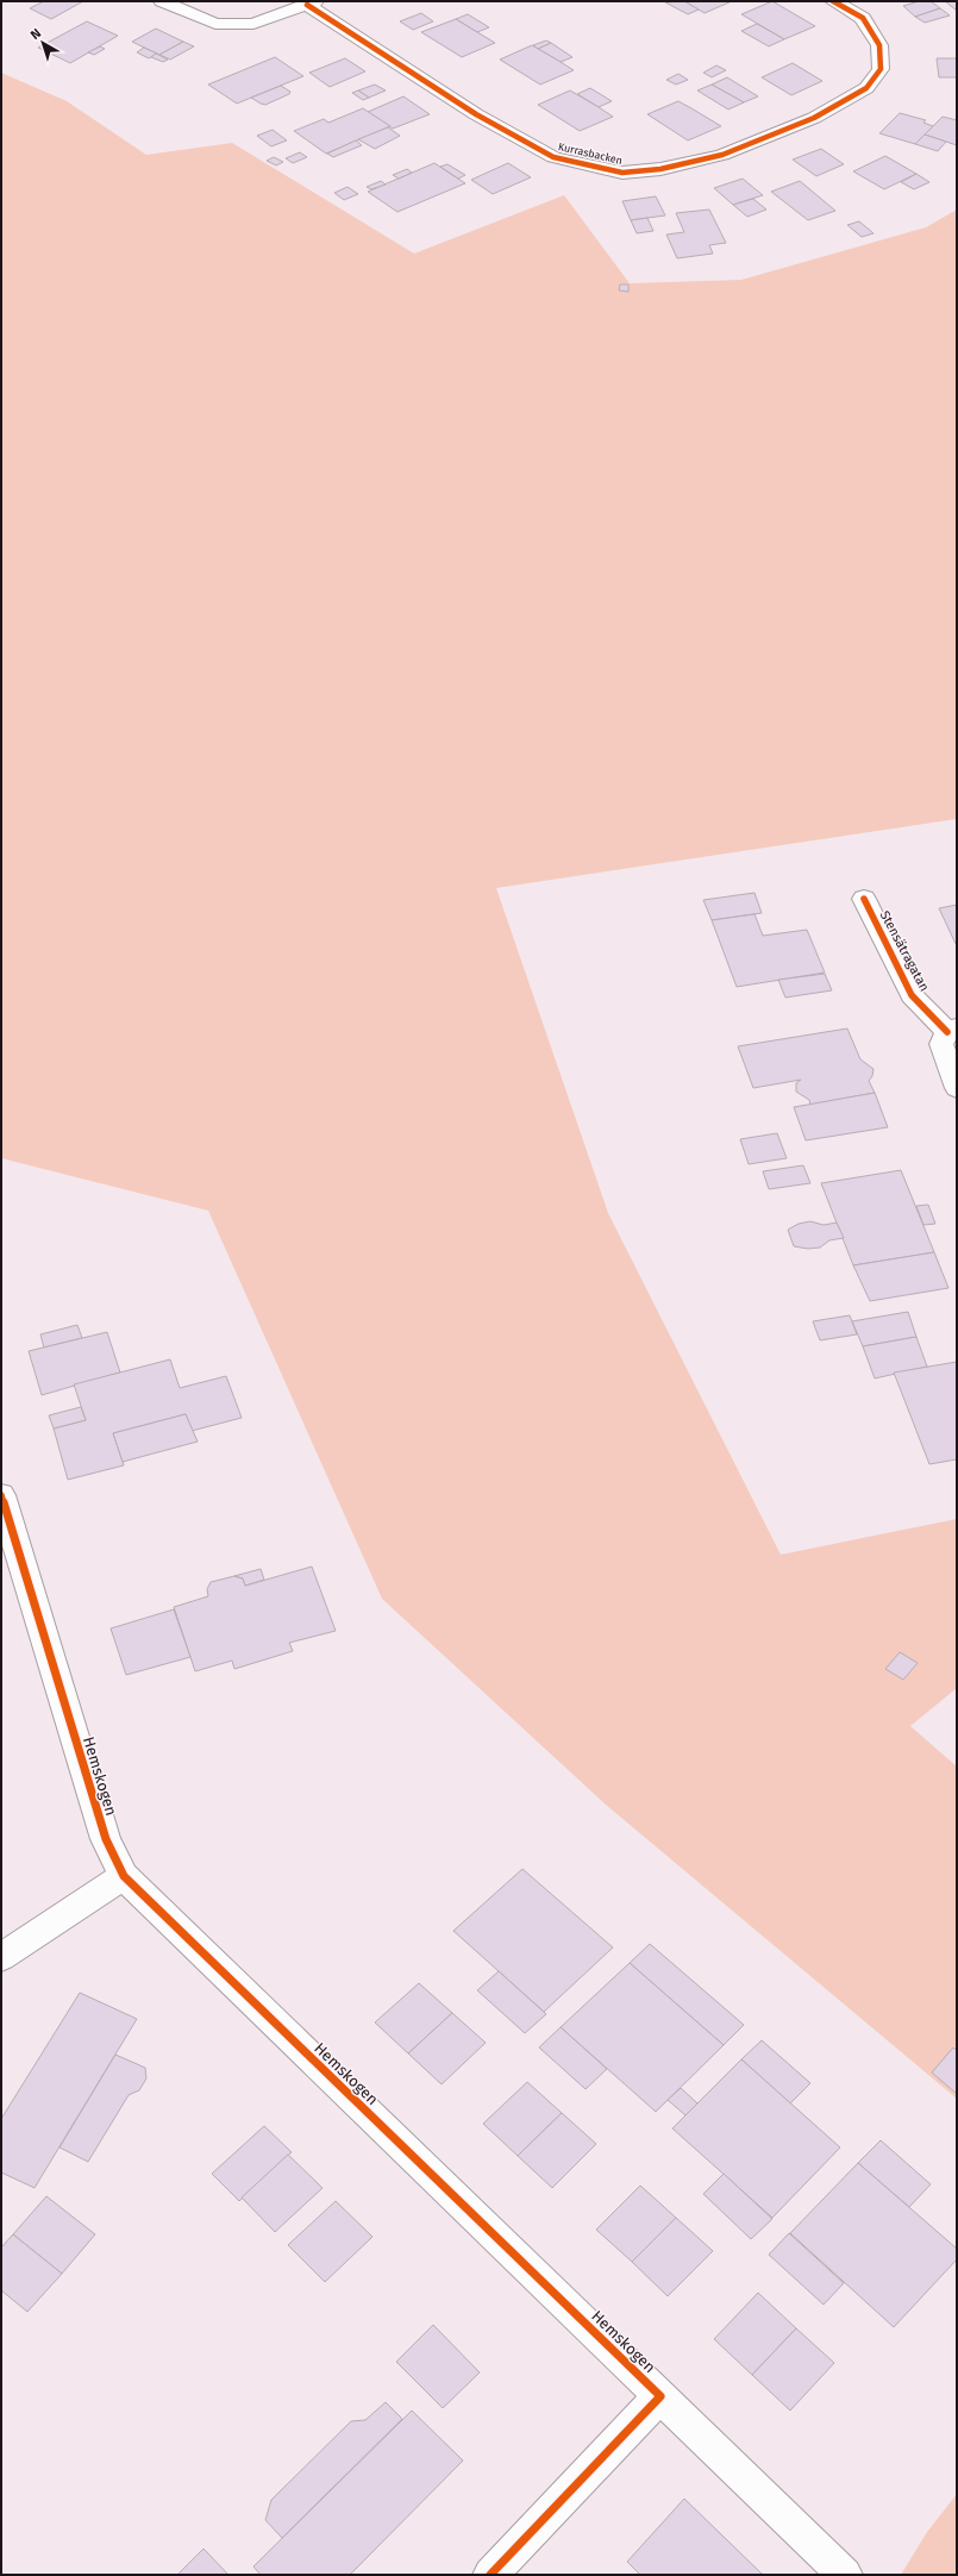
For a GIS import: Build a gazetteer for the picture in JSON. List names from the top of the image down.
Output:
{
  "streets": {
    "street": ["Kurrasbacken", "Stensätragatan", "Hemskogen"]
  },
  "north": "top left"
}
